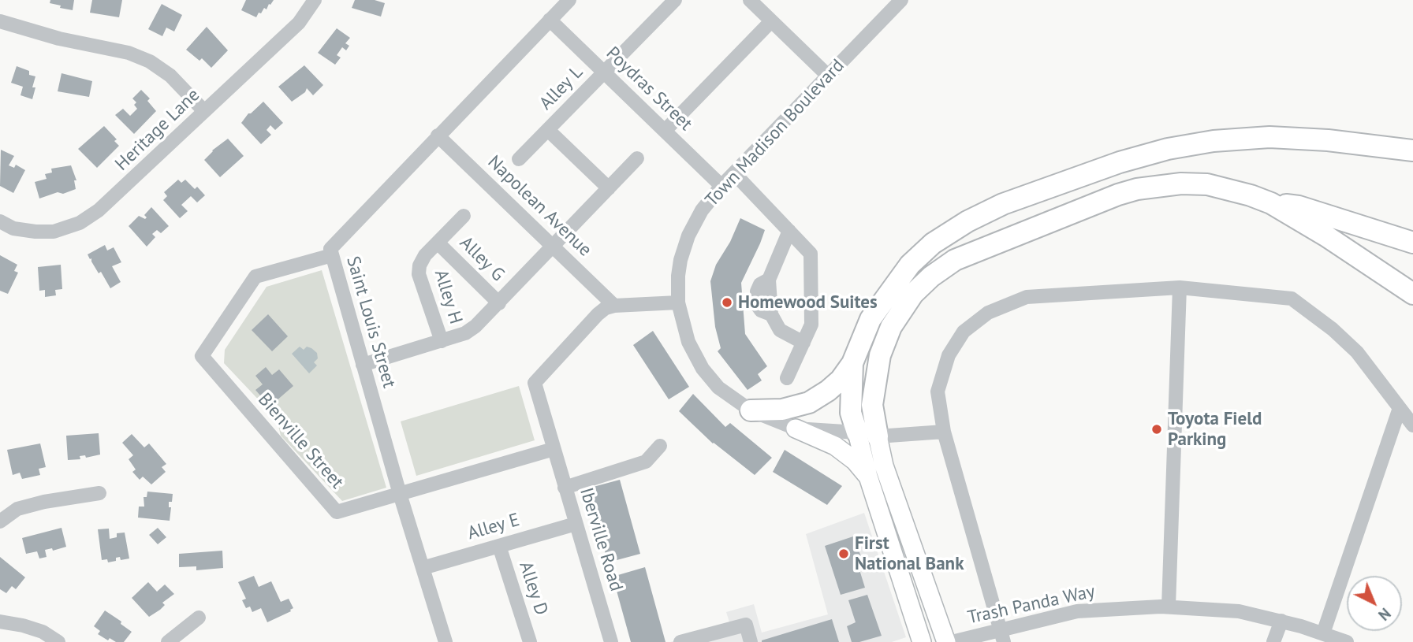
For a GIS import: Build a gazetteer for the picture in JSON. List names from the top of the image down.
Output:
{
  "streets": {
    "street": [
      "Alley L",
      "Poydras Street",
      "Heritage Lane",
      "Town Madison Boulevard",
      "Napolean Avenue",
      "Alley G",
      "Alley H",
      "Saint Louis Street",
      "Bienville Street",
      "Alley E",
      "Iberville Road",
      "Alley D",
      "Trash Panda Way"
    ]
  },
  "crossings": [
    ["Alley L", "Poydras Street"],
    ["Poydras Street", "Town Madison Boulevard"],
    ["Poydras Street", "Saint Louis Street"],
    ["Napolean Avenue", "Saint Louis Street"],
    ["Napolean Avenue", "Iberville Road"],
    ["Alley G", "Alley H"],
    ["Saint Louis Street", "Bienville Street"],
    ["Saint Louis Street", "Alley E"],
    ["Bienville Street", "Iberville Road"],
    ["Alley E", "Iberville Road"],
    ["Alley E", "Alley D"]
  ],
  "places": ["Homewood Suites", "Toyota Field Parking", "First National Bank"],
  "north": "bottom right"
}
